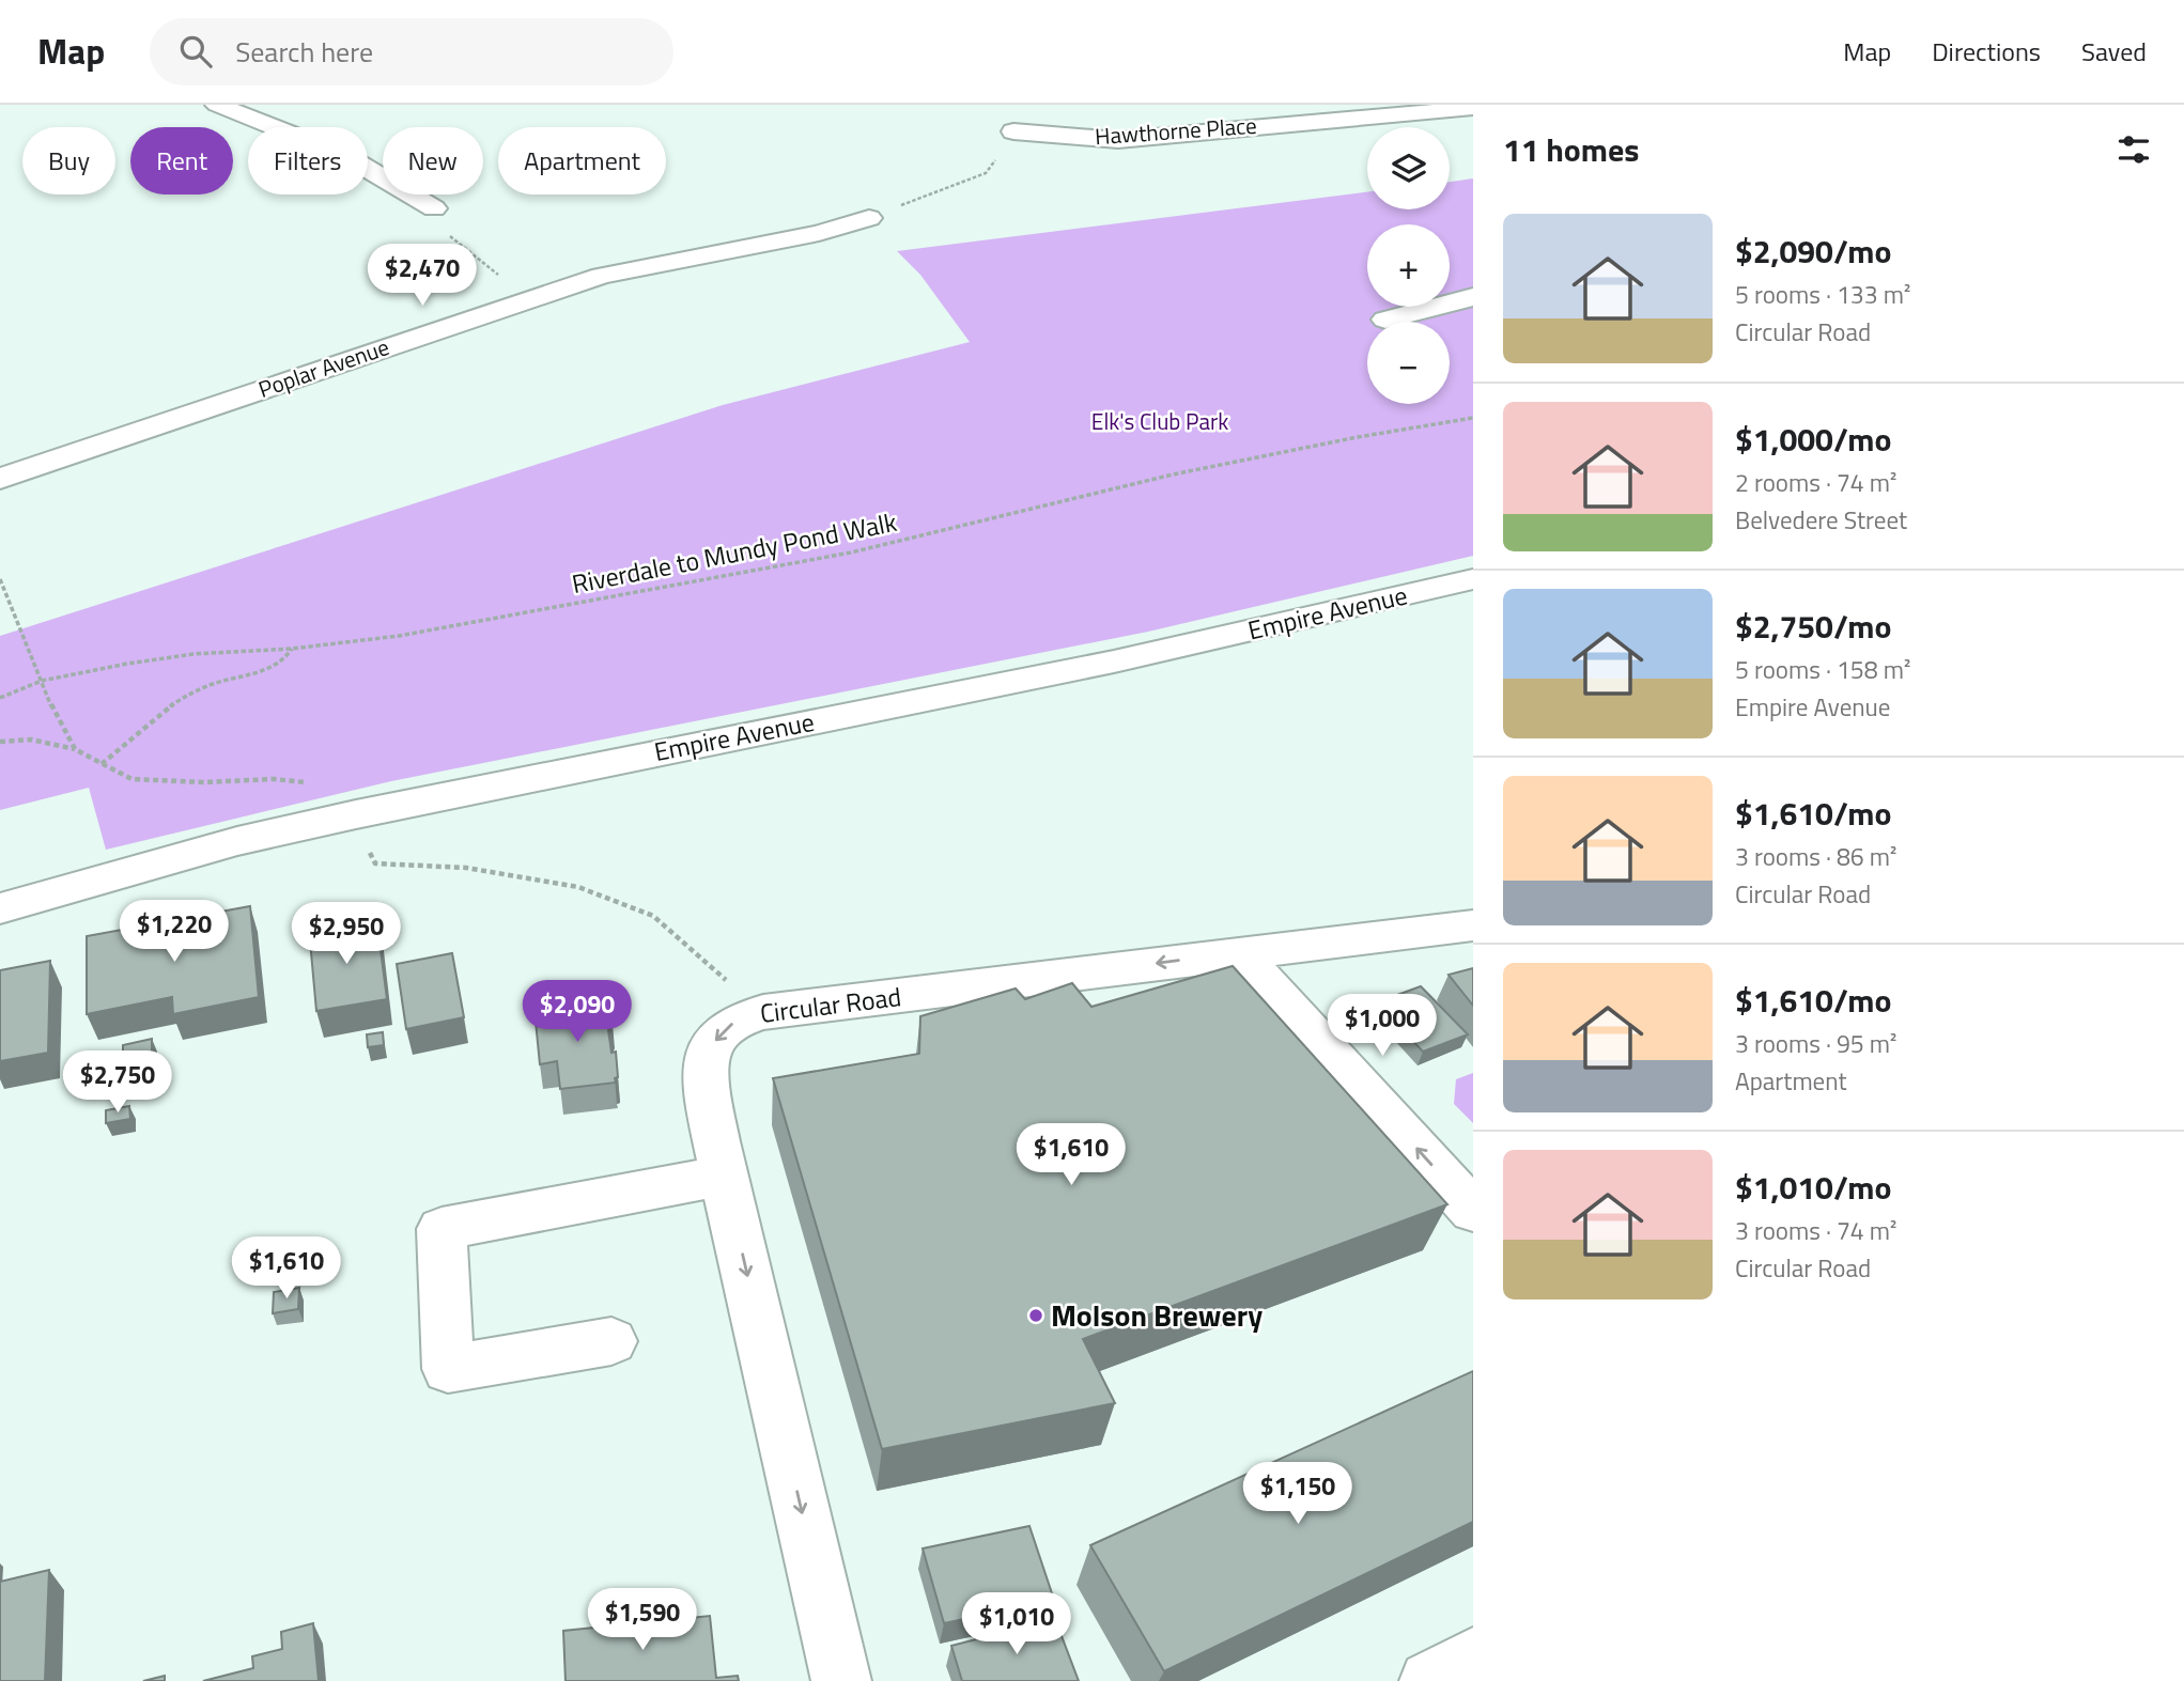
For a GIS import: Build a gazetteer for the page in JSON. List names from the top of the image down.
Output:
{
  "streets": {
    "street": [
      "Hawthorne Place",
      "Poplar Avenue",
      "Empire Avenue",
      "Circular Road"
    ],
    "path": ["Riverdale to Mundy Pond Walk"]
  },
  "parks": ["Elk's Club Park"],
  "places": ["Molson Brewery"],
  "page": {
    "header": "Map",
    "search": "Search here",
    "nav": ["Map", "Directions", "Saved"],
    "heading": "11 homes",
    "map_buttons": ["+", "−"],
    "chip": [
      "Buy",
      "Rent",
      "Filters",
      "New",
      "Apartment"
    ],
    "list": [
      {
        "name": "$2,090/mo",
        "note": "5 rooms · 133 m² · Circular Road"
      },
      {
        "name": "$1,000/mo",
        "note": "2 rooms · 74 m² · Belvedere Street"
      },
      {
        "name": "$2,750/mo",
        "note": "5 rooms · 158 m² · Empire Avenue"
      },
      {
        "name": "$1,610/mo",
        "note": "3 rooms · 86 m² · Circular Road"
      },
      {
        "name": "$1,610/mo",
        "note": "3 rooms · 95 m² · Apartment"
      },
      {
        "name": "$1,010/mo",
        "note": "3 rooms · 74 m² · Circular Road"
      }
    ],
    "price": [
      "$2,470",
      "$1,220",
      "$2,950",
      "$2,090",
      "$1,000",
      "$2,750",
      "$1,610",
      "$1,610",
      "$1,150",
      "$1,590",
      "$1,010"
    ]
  }
}
